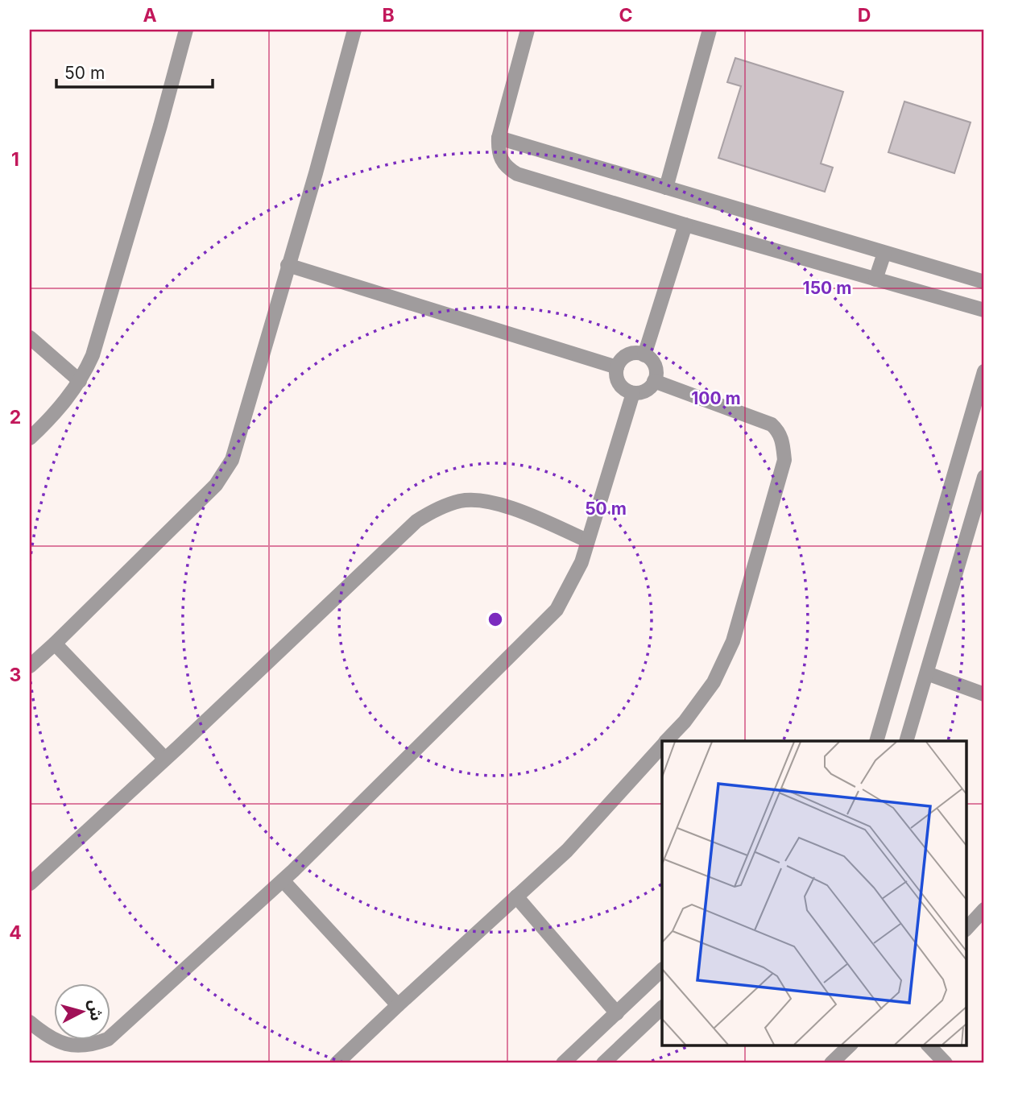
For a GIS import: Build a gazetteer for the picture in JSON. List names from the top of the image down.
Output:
{
  "scale_bar": "50 m",
  "north": "right",
  "grid": {
    "columns": [
      "A",
      "B",
      "C",
      "D"
    ],
    "rows": [
      "1",
      "2",
      "3",
      "4"
    ]
  },
  "rings": ["150 m", "100 m", "50 m"]
}
